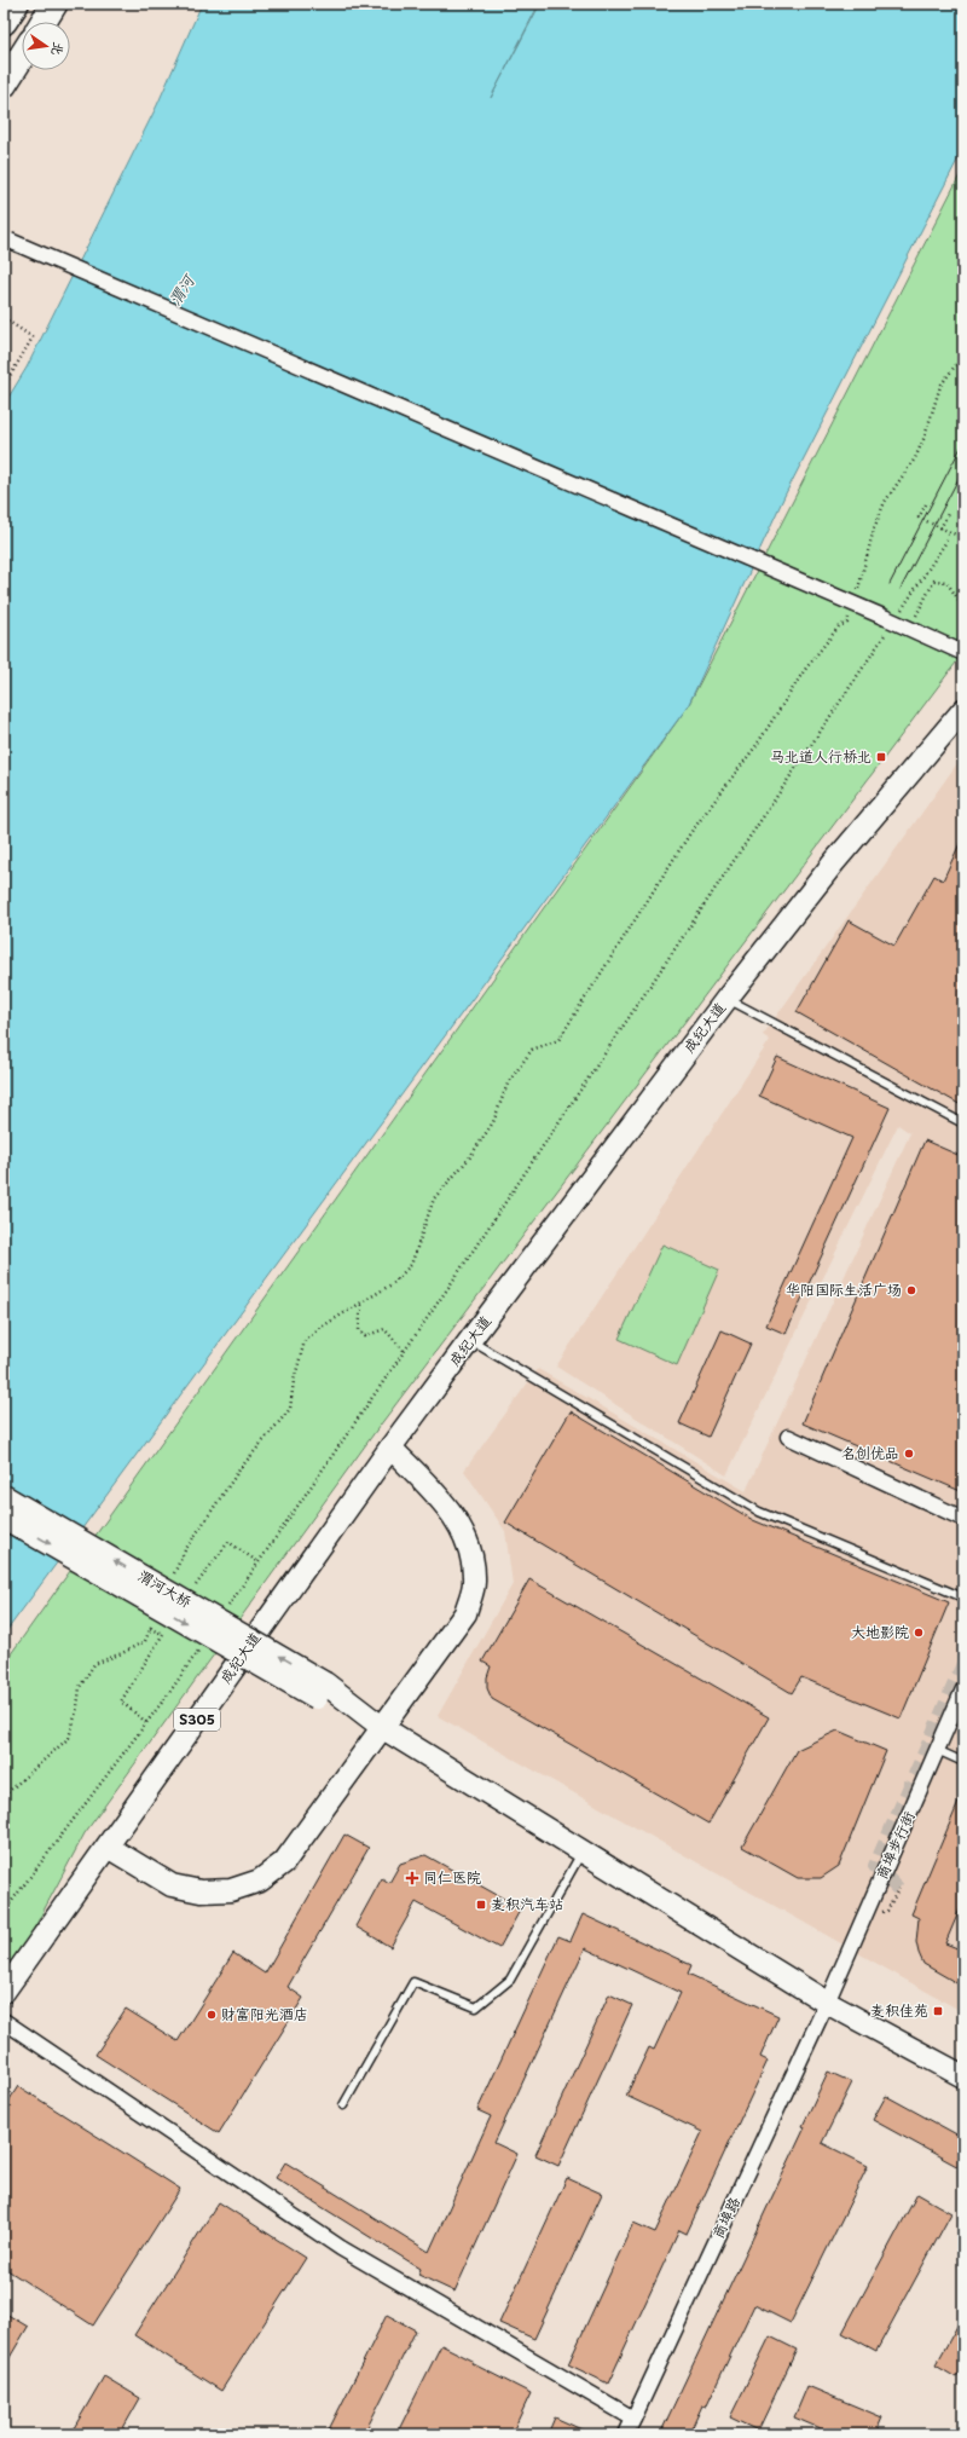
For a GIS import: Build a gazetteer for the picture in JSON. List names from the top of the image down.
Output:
{
  "streets": {
    "main road": ["成纪大道", "渭河大桥", "S305"],
    "street": ["商埠步行街", "商埠路"]
  },
  "crossings": [
    ["商埠步行街", "商埠路"]
  ],
  "water": ["渭河"],
  "places": {
    "transit": ["马北道人行桥北", "麦积汽车站", "麦积佳苑"],
    "other": [
      "华阳国际生活广场",
      "名创优品",
      "大地影院",
      "财富阳光酒店"
    ],
    "health": ["同仁医院"]
  },
  "north": "right"
}
